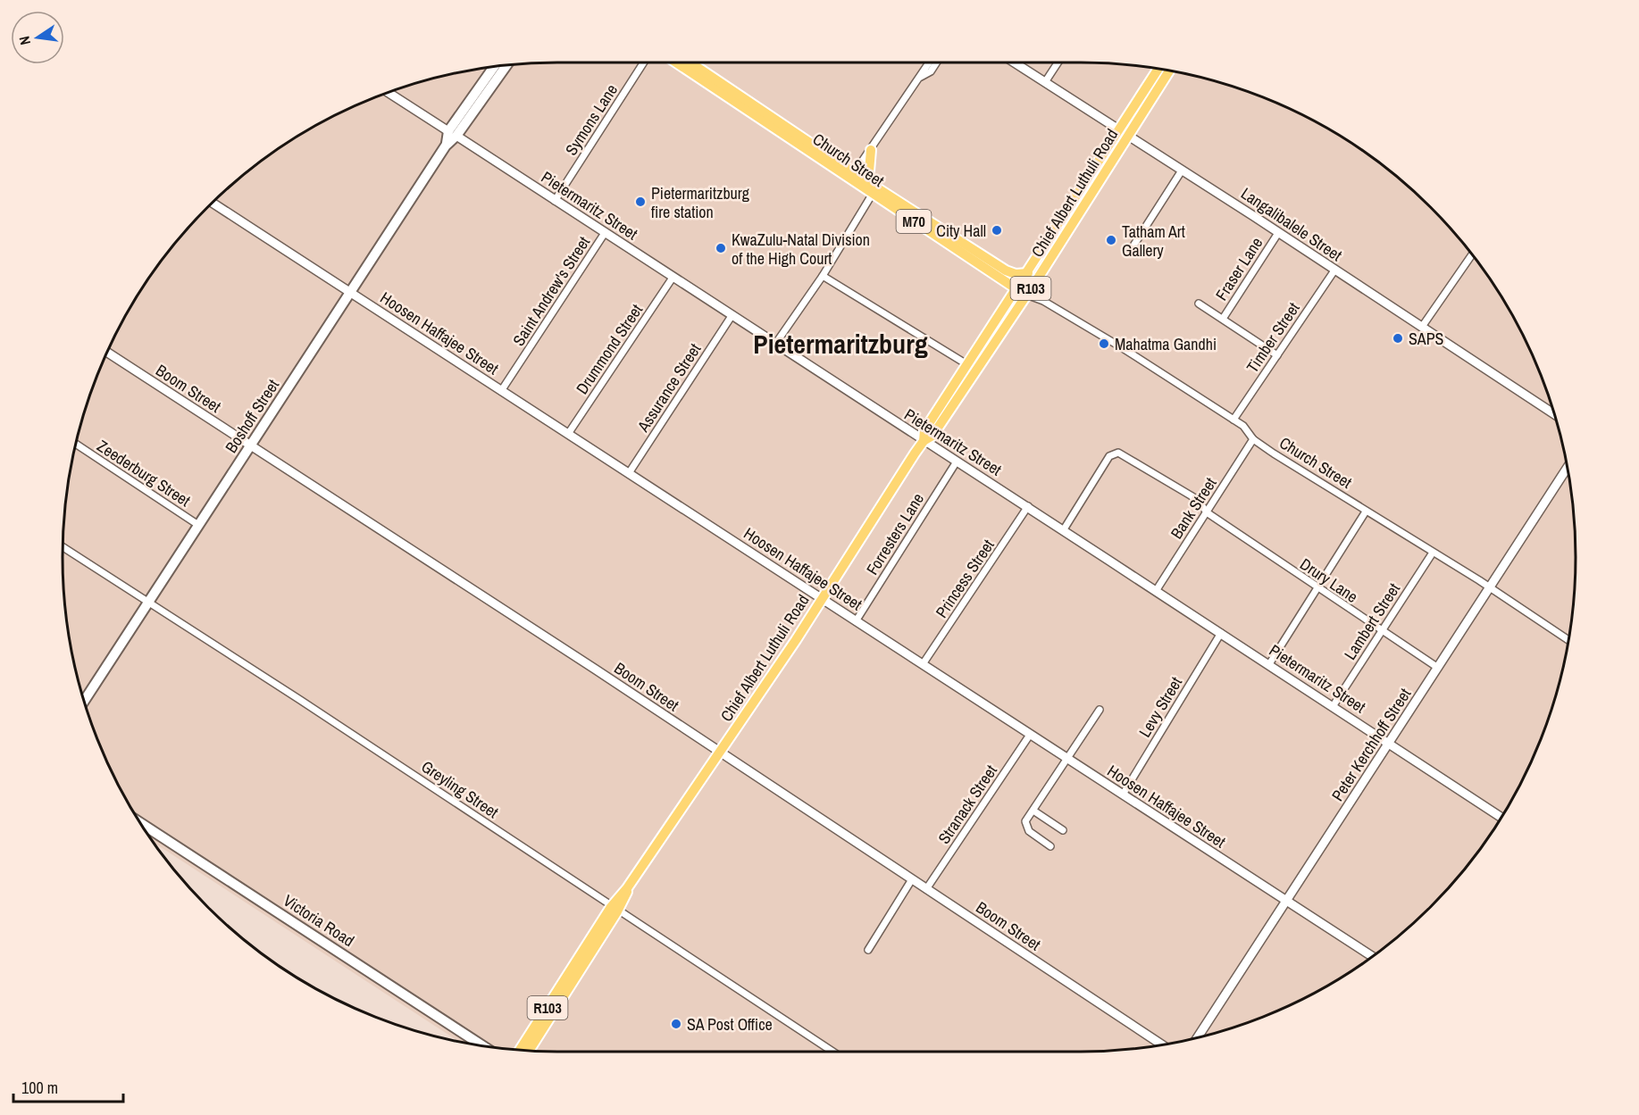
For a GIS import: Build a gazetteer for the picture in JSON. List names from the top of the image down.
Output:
{
  "streets": {
    "main road": [
      "Church Street",
      "Chief Albert Luthuli Road",
      "M70",
      "R103",
      "Boshoff Street",
      "Victoria Road"
    ],
    "street": [
      "Symons Lane",
      "Pietermaritz Street",
      "Langalibalele Street",
      "Fraser Lane",
      "Saint Andrew's Street",
      "Hoosen Haffajee Street",
      "Timber Street",
      "Drummond Street",
      "Assurance Street",
      "Boom Street",
      "Zeederburg Street",
      "Bank Street",
      "Forresters Lane",
      "Princess Street",
      "Drury Lane",
      "Lambert Street",
      "Levy Street",
      "Peter Kerchhoff Street",
      "Greyling Street",
      "Stranack Street"
    ]
  },
  "crossings": [
    ["Symons Lane", "Pietermaritz Street"],
    ["Church Street", "Chief Albert Luthuli Road"],
    ["Church Street", "Timber Street"],
    ["Church Street", "Bank Street"],
    ["Church Street", "Lambert Street"],
    ["Church Street", "Peter Kerchhoff Street"],
    ["Chief Albert Luthuli Road", "Pietermaritz Street"],
    ["Chief Albert Luthuli Road", "Langalibalele Street"],
    ["Chief Albert Luthuli Road", "Hoosen Haffajee Street"],
    ["Chief Albert Luthuli Road", "Boom Street"],
    ["Chief Albert Luthuli Road", "Greyling Street"],
    ["Pietermaritz Street", "Saint Andrew's Street"],
    ["Pietermaritz Street", "Drummond Street"],
    ["Pietermaritz Street", "Assurance Street"],
    ["Pietermaritz Street", "Boshoff Street"],
    ["Pietermaritz Street", "Bank Street"],
    ["Pietermaritz Street", "Forresters Lane"],
    ["Pietermaritz Street", "Princess Street"],
    ["Pietermaritz Street", "Drury Lane"],
    ["Pietermaritz Street", "Lambert Street"],
    ["Pietermaritz Street", "Levy Street"],
    ["Pietermaritz Street", "Peter Kerchhoff Street"],
    ["Langalibalele Street", "Fraser Lane"],
    ["Langalibalele Street", "Timber Street"],
    ["Saint Andrew's Street", "Hoosen Haffajee Street"],
    ["Hoosen Haffajee Street", "Drummond Street"],
    ["Hoosen Haffajee Street", "Assurance Street"],
    ["Hoosen Haffajee Street", "Boshoff Street"],
    ["Hoosen Haffajee Street", "Forresters Lane"],
    ["Hoosen Haffajee Street", "Princess Street"],
    ["Hoosen Haffajee Street", "Levy Street"],
    ["Hoosen Haffajee Street", "Peter Kerchhoff Street"],
    ["Hoosen Haffajee Street", "Stranack Street"],
    ["Boom Street", "Boshoff Street"],
    ["Boom Street", "Stranack Street"],
    ["Boshoff Street", "Zeederburg Street"],
    ["Boshoff Street", "Greyling Street"],
    ["Bank Street", "Drury Lane"],
    ["Drury Lane", "Lambert Street"],
    ["Drury Lane", "Peter Kerchhoff Street"]
  ],
  "districts": ["Pietermaritzburg"],
  "places": [
    "Pietermaritzburg fire station",
    "City Hall",
    "Tatham Art Gallery",
    "KwaZulu-Natal Division of the High Court",
    "SAPS",
    "Mahatma Gandhi",
    "SA Post Office"
  ],
  "scale_bar": "100 m",
  "north": "left"
}
